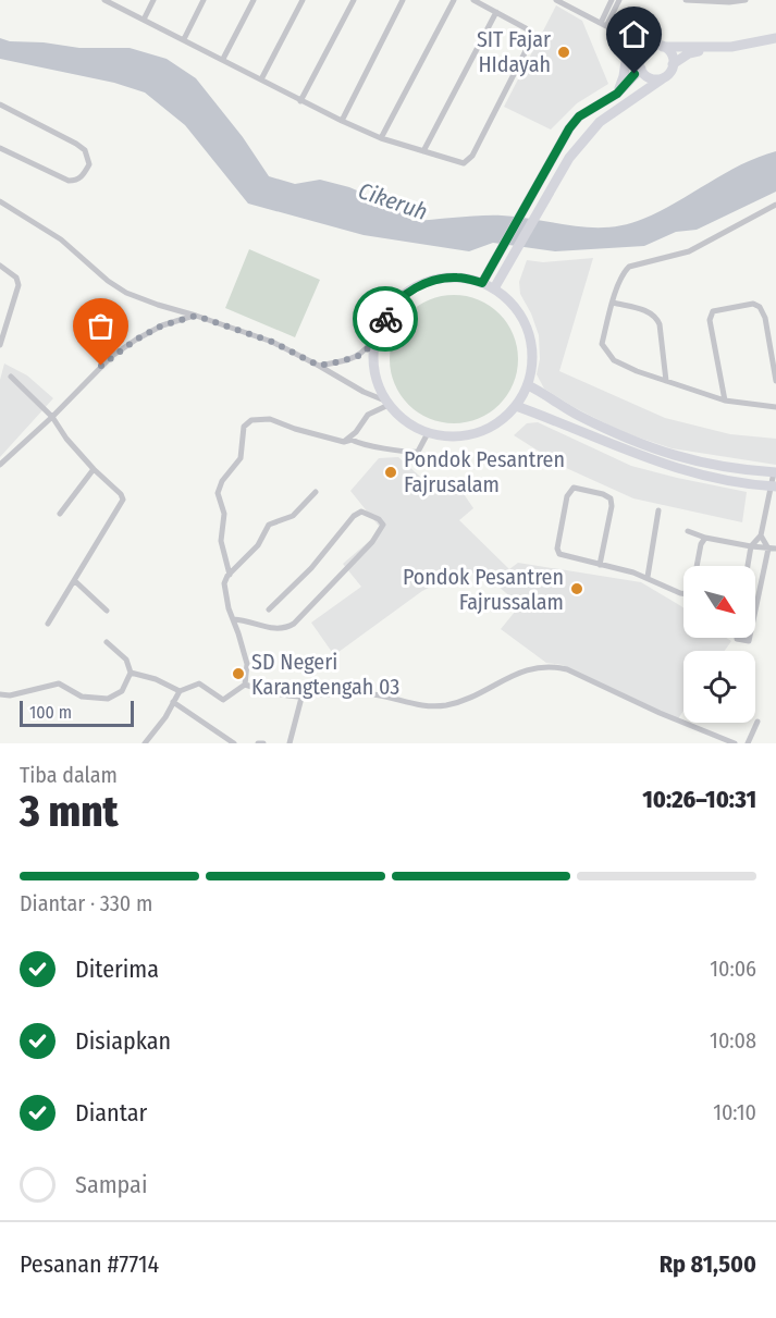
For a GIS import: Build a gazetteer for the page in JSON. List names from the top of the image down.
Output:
{
  "water": ["Cikeruh"],
  "places": [
    "SIT Fajar HIdayah",
    "Pondok Pesantren Fajrusalam",
    "Pondok Pesantren Fajrussalam",
    "SD Negeri Karangtengah 03"
  ],
  "scale_bar": "100 m",
  "north": "bottom right",
  "page": {
    "scale": "100 m",
    "heading": ["3 mnt", "Tiba dalam", "10:26–10:31"],
    "panel": ["Pesanan #7714", "Rp 81,500"],
    "bar": "Diantar · 330 m",
    "list": [
      ["Diterima", "10:06"],
      ["Disiapkan", "10:08"],
      ["Diantar", "10:10"],
      "Sampai"
    ]
  }
}
